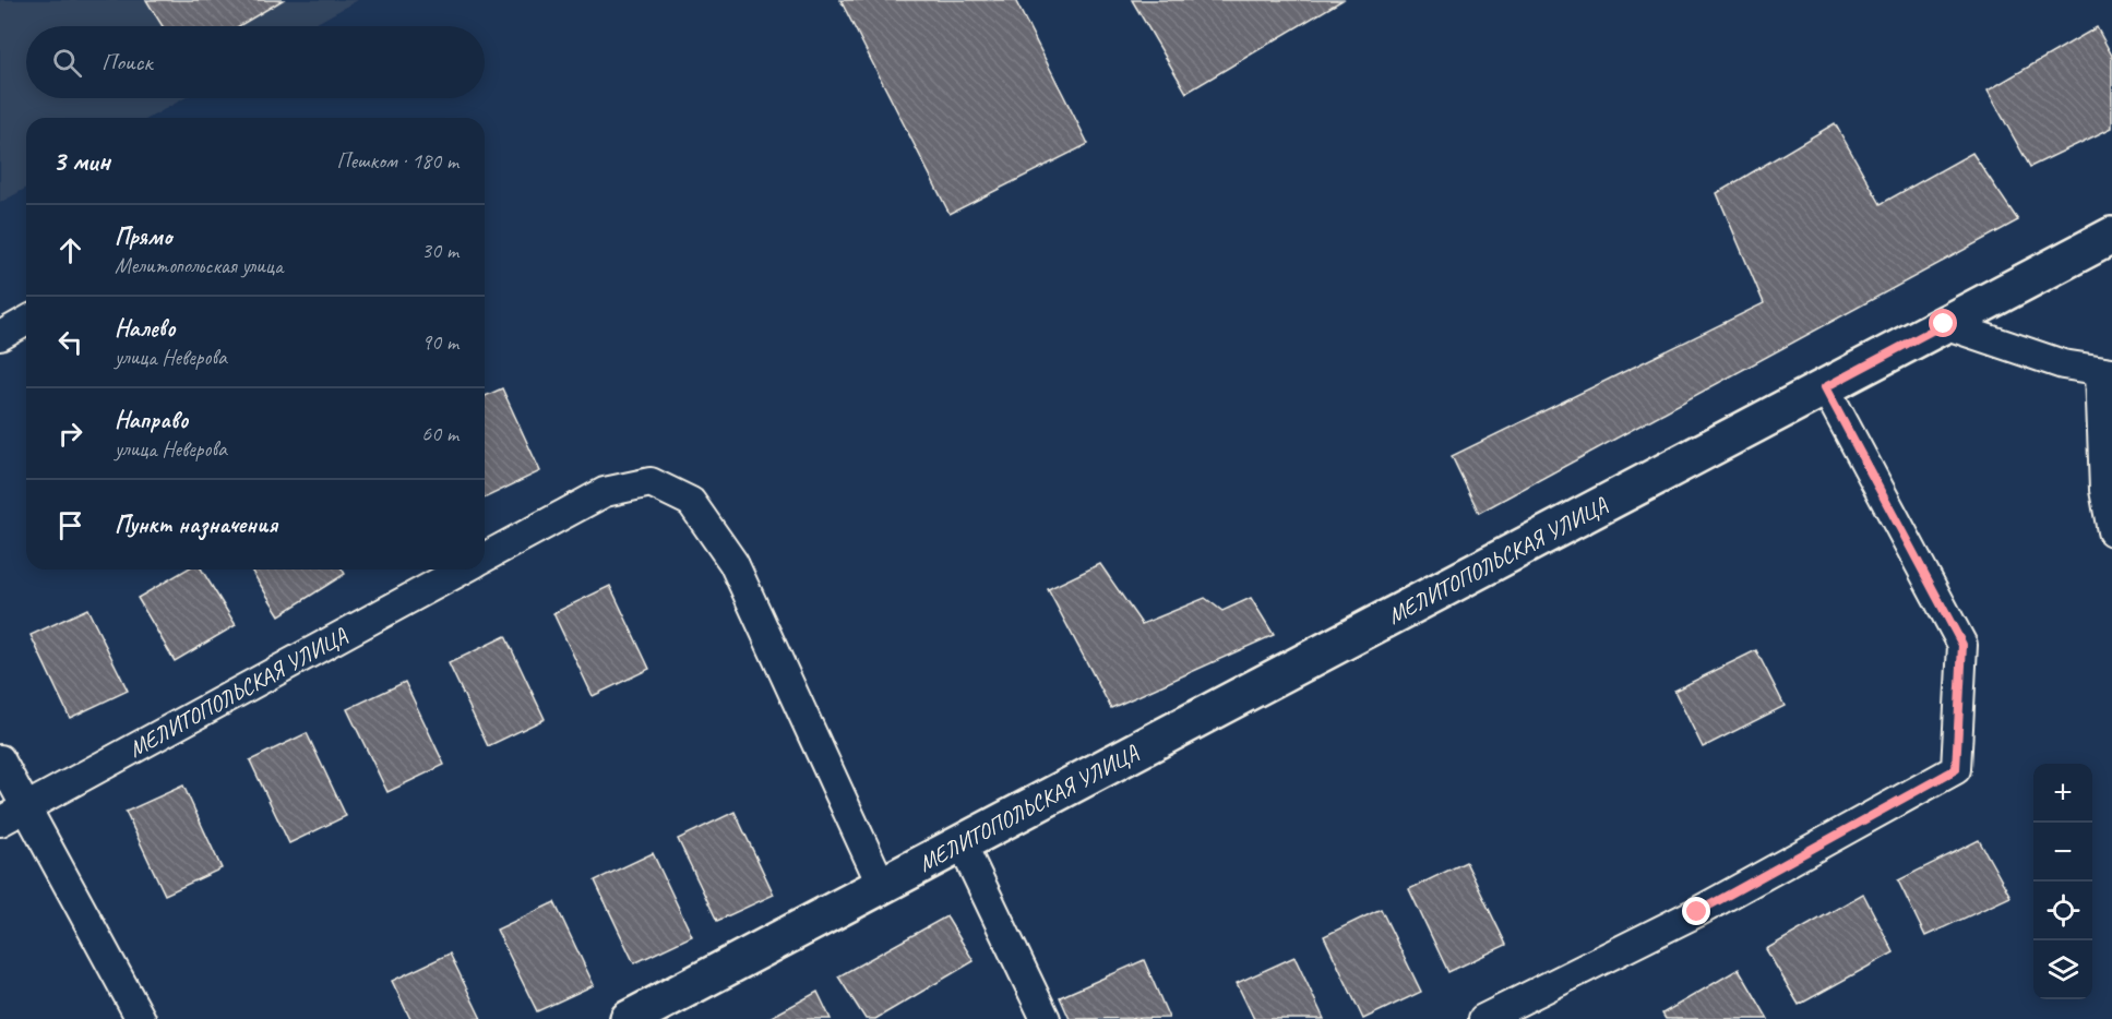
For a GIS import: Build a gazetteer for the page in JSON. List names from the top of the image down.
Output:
{
  "streets": {
    "street": ["МЕЛИТОПОЛЬСКАЯ УЛИЦА"]
  },
  "page": {
    "search": "Поиск",
    "heading": ["3 мин", "Пешком · 180 m"],
    "list": [
      ["Прямо", "Мелитопольская улица", "30 m"],
      ["Налево", "улица Неверова", "90 m"],
      ["Направо", "улица Неверова", "60 m"],
      "Пункт назначения"
    ],
    "map_buttons": ["+", "−"]
  }
}
